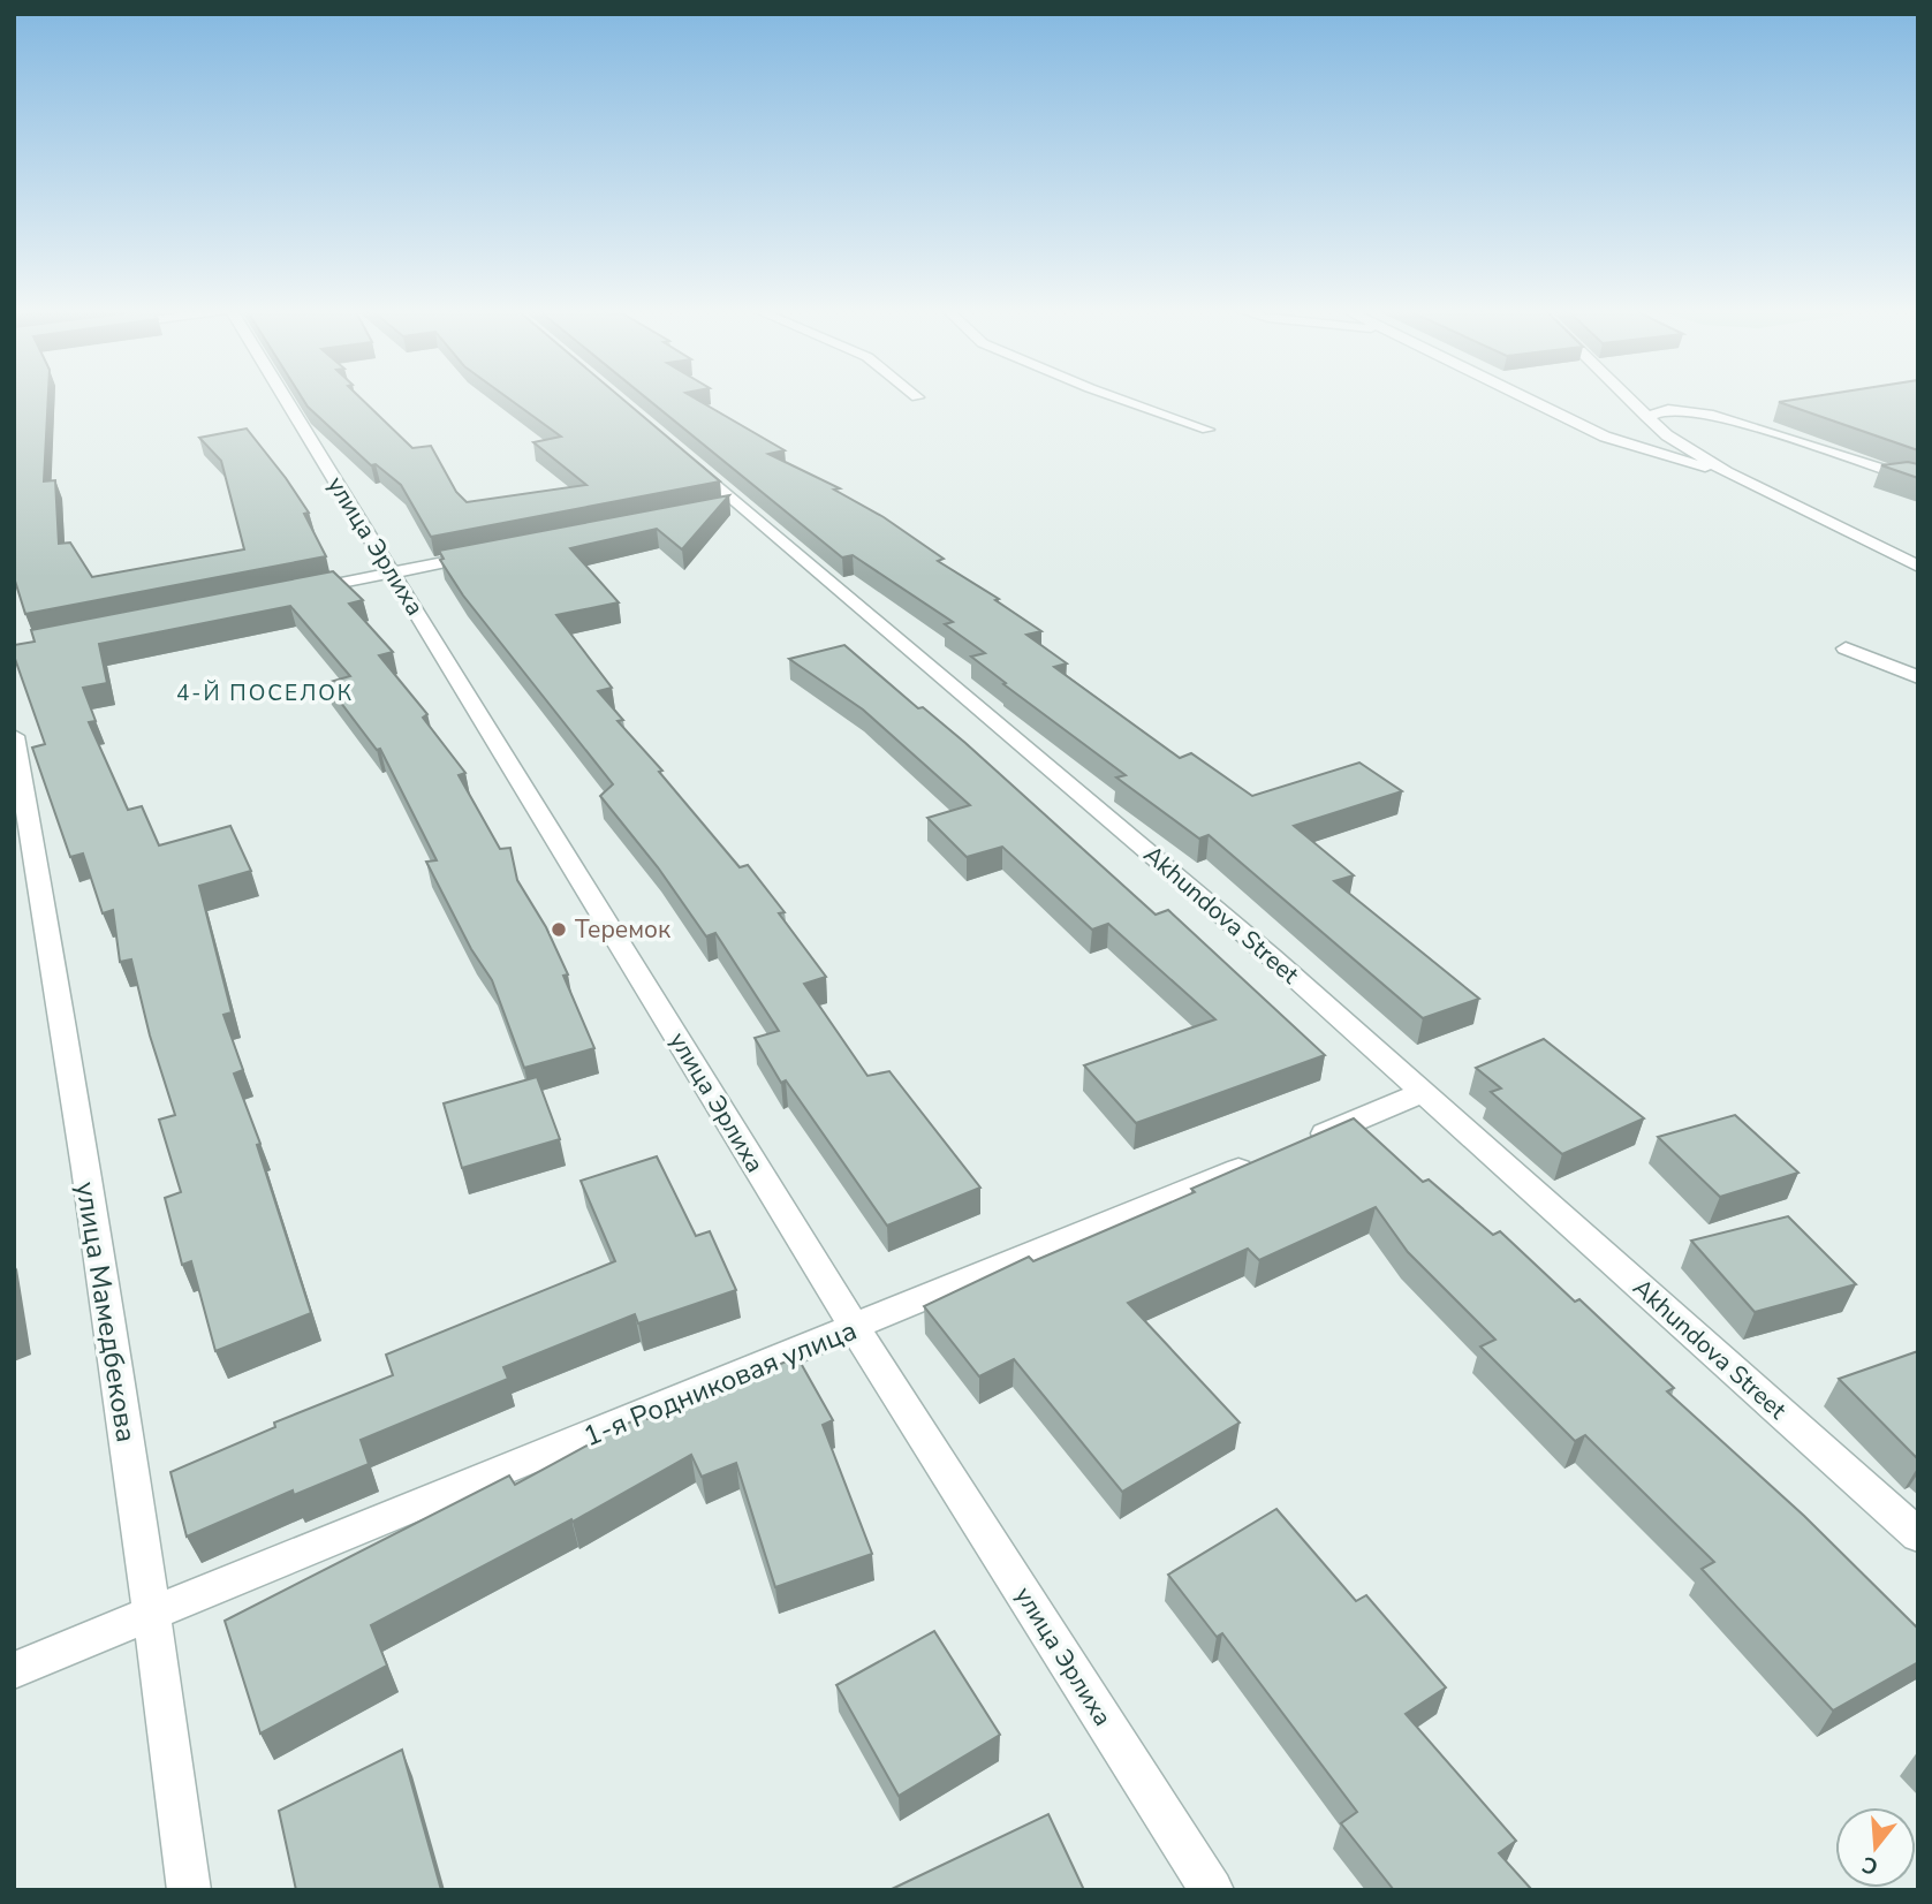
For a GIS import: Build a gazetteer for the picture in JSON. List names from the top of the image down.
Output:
{
  "streets": {
    "street": [
      "улица Эрлиха",
      "Akhundova Street",
      "улица Мамедбекова",
      "1-я Родниковая улица"
    ]
  },
  "crossings": [
    ["улица Эрлиха", "1-я Родниковая улица"],
    ["Akhundova Street", "1-я Родниковая улица"],
    ["улица Мамедбекова", "1-я Родниковая улица"]
  ],
  "districts": ["4-Й ПОСЕЛОК"],
  "places": ["Теремок"],
  "north": "bottom"
}
